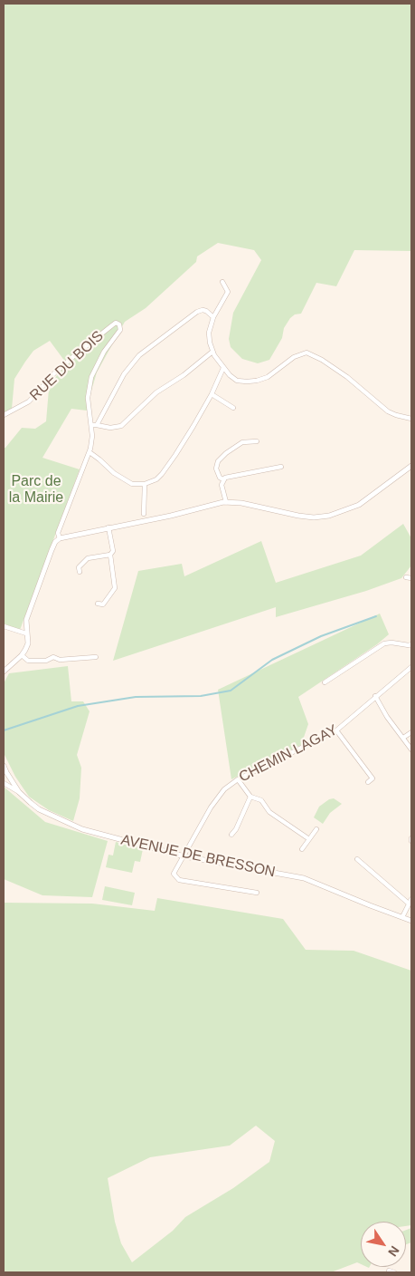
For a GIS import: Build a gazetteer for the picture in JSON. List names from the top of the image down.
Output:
{
  "streets": {
    "street": ["RUE DU BOIS", "CHEMIN LAGAY", "AVENUE DE BRESSON"]
  },
  "crossings": [
    ["CHEMIN LAGAY", "AVENUE DE BRESSON"]
  ],
  "parks": ["Parc de la Mairie"],
  "north": "bottom right"
}
